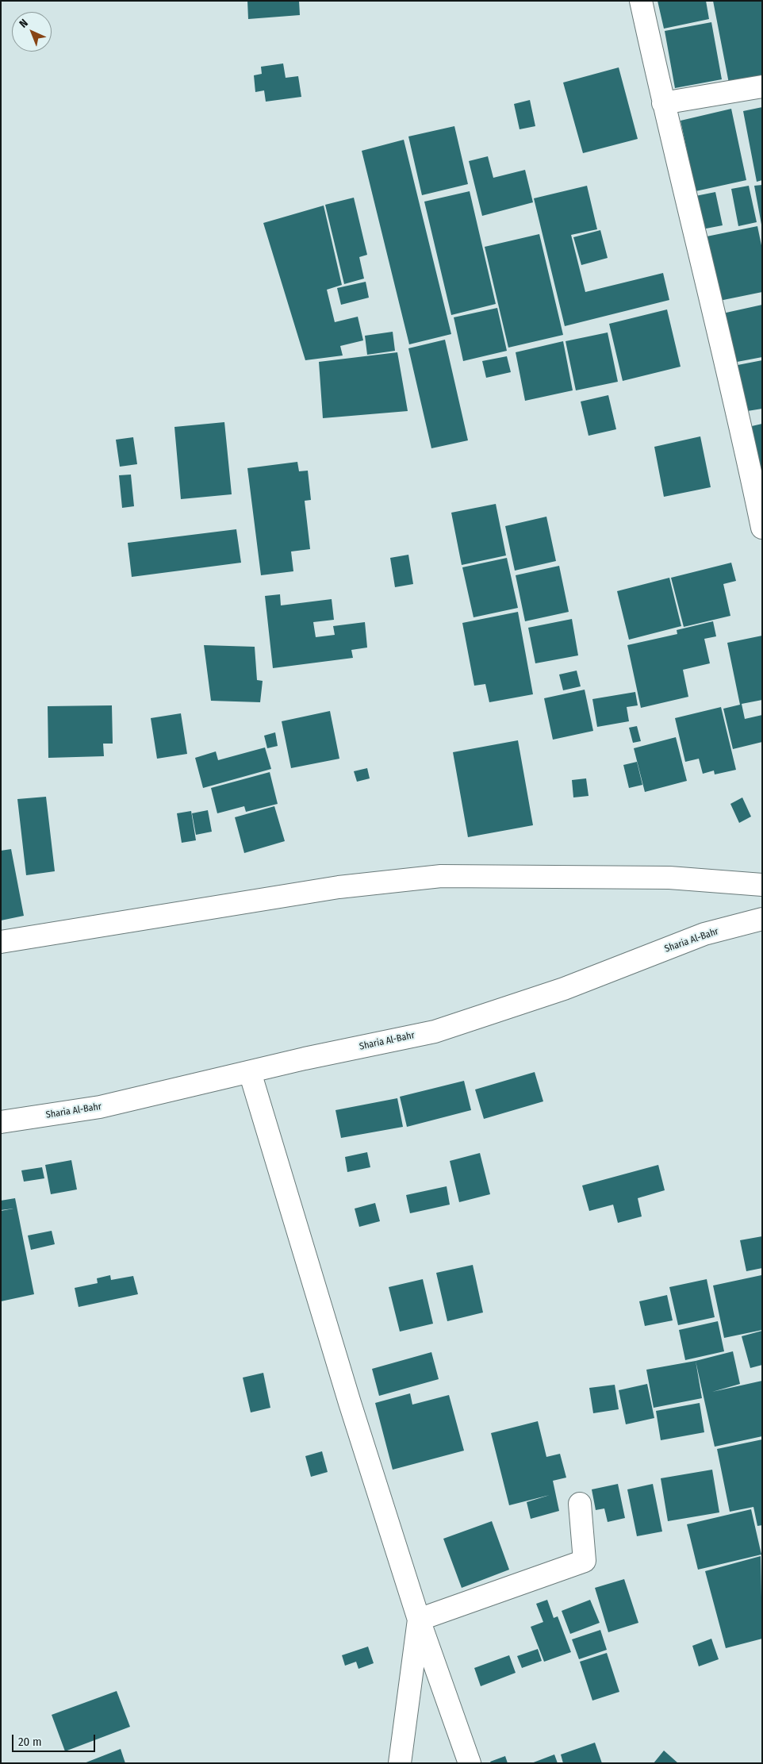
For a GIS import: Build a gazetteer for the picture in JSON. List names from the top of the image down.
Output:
{
  "streets": {
    "street": ["Sharia Al-Bahr"]
  },
  "scale_bar": "20 m",
  "north": "top left"
}
